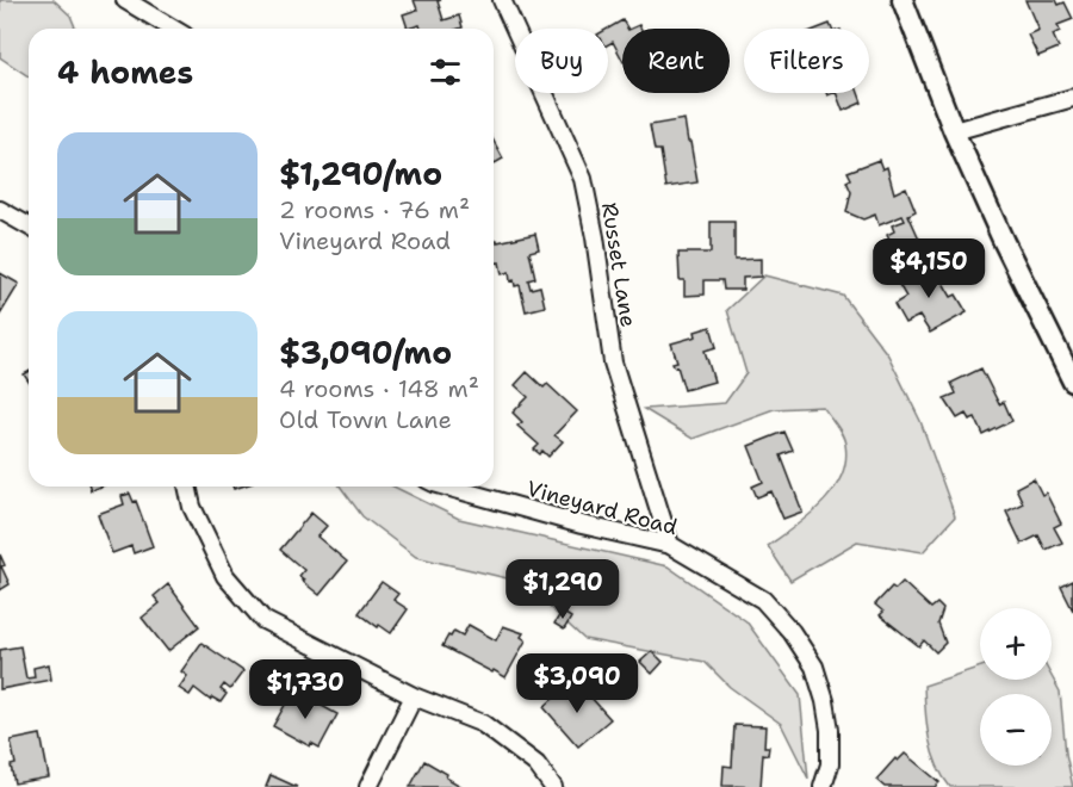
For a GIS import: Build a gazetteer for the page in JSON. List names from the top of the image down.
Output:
{
  "streets": {
    "street": ["Russet Lane", "Vineyard Road"]
  },
  "crossings": [
    ["Russet Lane", "Vineyard Road"]
  ],
  "page": {
    "chip": ["Buy", "Rent", "Filters"],
    "heading": "4 homes",
    "list": [
      {
        "name": "$1,290/mo",
        "note": "2 rooms · 76 m² · Vineyard Road"
      },
      {
        "name": "$3,090/mo",
        "note": "4 rooms · 148 m² · Old Town Lane"
      }
    ],
    "price": [
      "$4,150",
      "$1,290",
      "$3,090",
      "$1,730"
    ],
    "map_buttons": ["+", "−"]
  }
}
